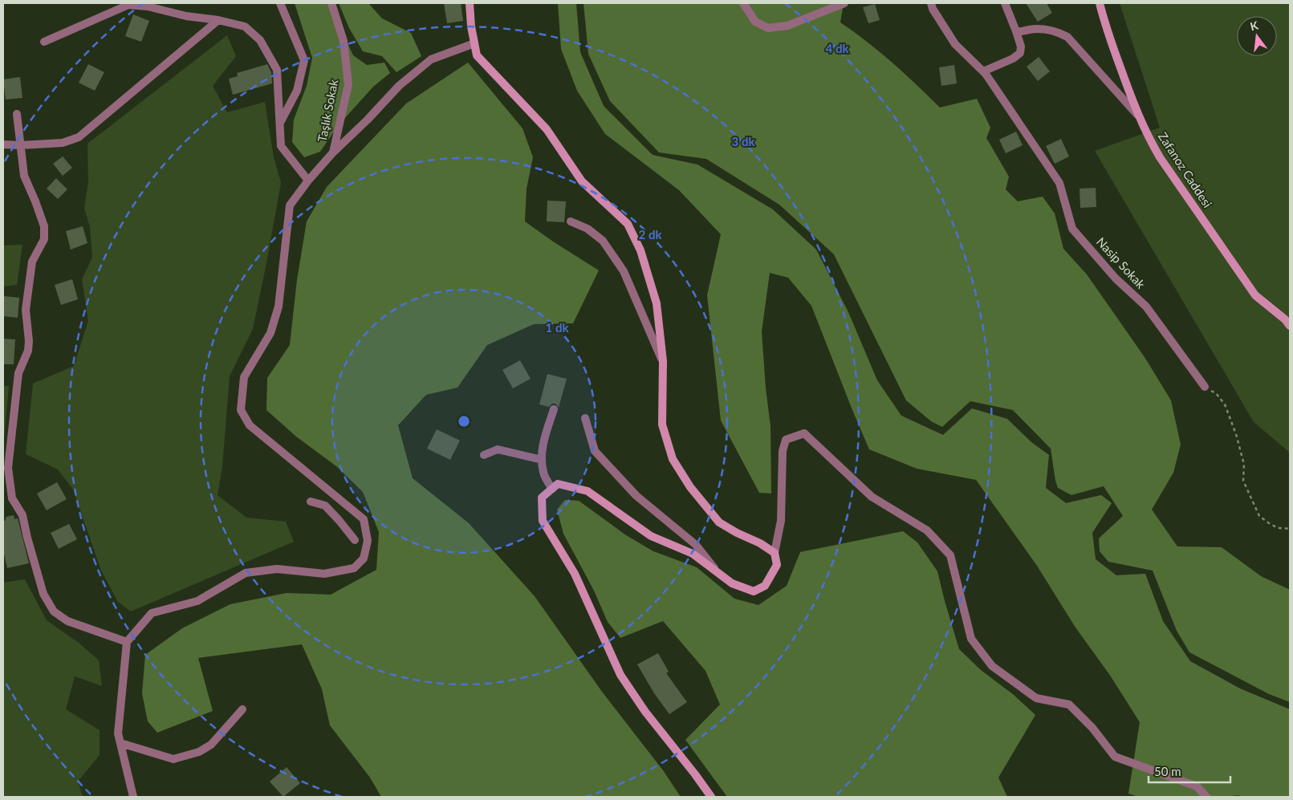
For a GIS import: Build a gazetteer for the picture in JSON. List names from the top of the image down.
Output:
{
  "streets": {
    "street": ["Taşlık Sokak", "Zafanoz Caddesi", "Nasip Sokak"]
  },
  "scale_bar": "50 m",
  "north": "top",
  "rings": [
    "4 dk",
    "3 dk",
    "2 dk",
    "1 dk"
  ]
}
